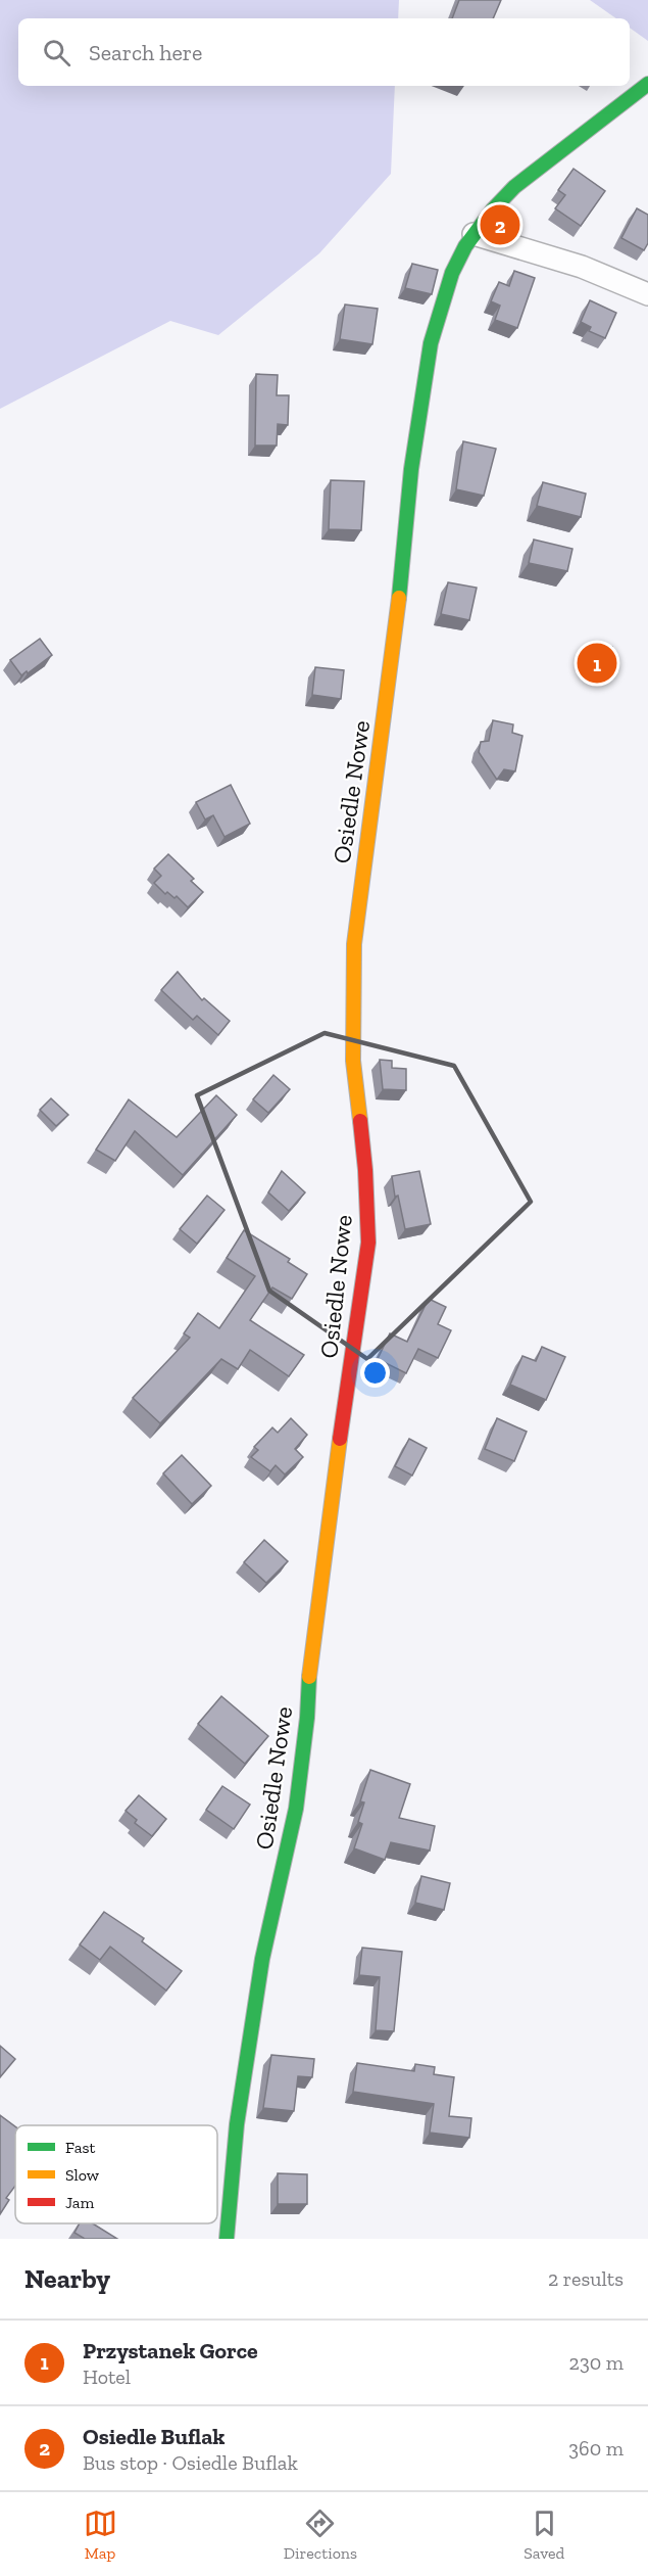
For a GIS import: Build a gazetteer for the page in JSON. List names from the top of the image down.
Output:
{
  "streets": {
    "street": ["Osiedle Nowe"]
  },
  "legend": ["Fast", "Slow", "Jam"],
  "page": {
    "search": "Search here",
    "pins": ["2", "1"],
    "heading": ["Nearby", "2 results"],
    "list": [
      {
        "mark": "1",
        "name": "Przystanek Gorce",
        "note": "Hotel",
        "value": "230 m"
      },
      {
        "mark": "2",
        "name": "Osiedle Buflak",
        "note": "Bus stop · Osiedle Buflak",
        "value": "360 m"
      }
    ],
    "nav": ["Map", "Directions", "Saved"]
  }
}
